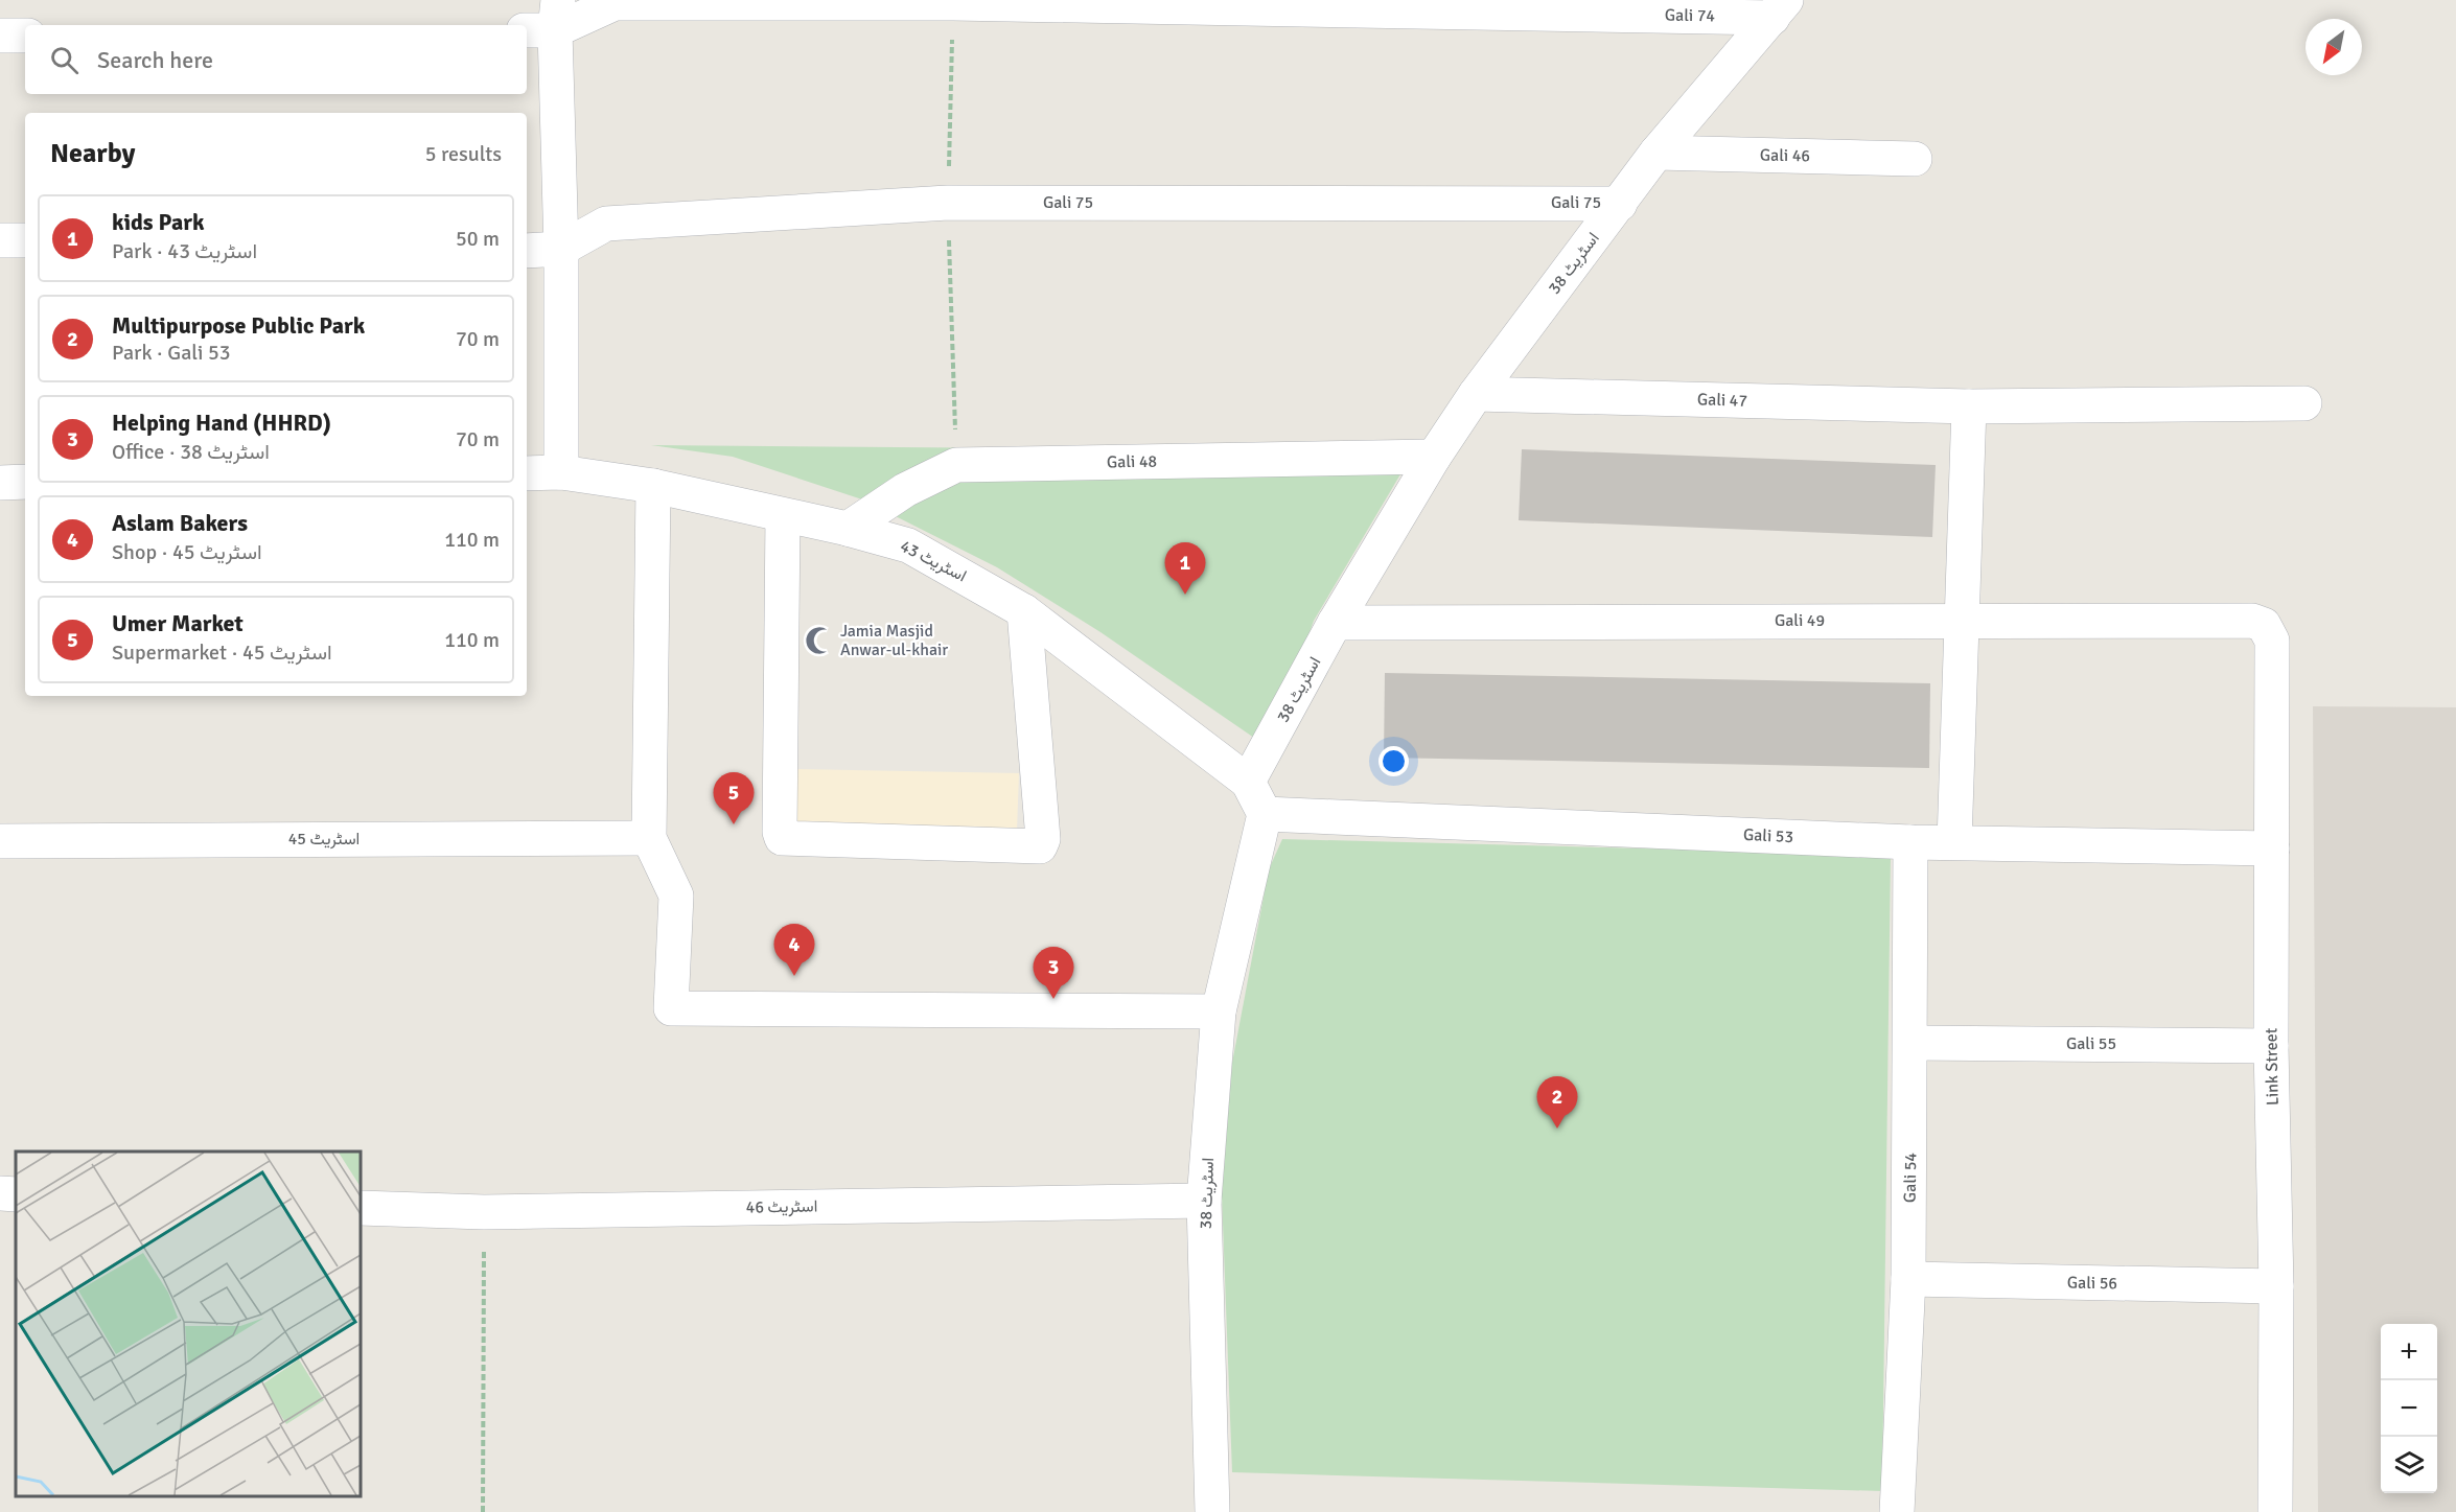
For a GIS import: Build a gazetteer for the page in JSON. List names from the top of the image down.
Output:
{
  "streets": {
    "street": [
      "Gali 74",
      "Gali 46",
      "Gali 75",
      "اسٹریٹ 38",
      "Gali 47",
      "Gali 48",
      "اسٹریٹ 43",
      "Gali 49",
      "Gali 53",
      "اسٹریٹ 45",
      "Gali 55",
      "Link Street",
      "Gali 54",
      "اسٹریٹ 46",
      "Gali 56"
    ]
  },
  "crossings": [
    ["Gali 74", "اسٹریٹ 38"],
    ["Gali 46", "اسٹریٹ 38"],
    ["Gali 75", "اسٹریٹ 38"],
    ["اسٹریٹ 38", "Gali 47"],
    ["اسٹریٹ 38", "Gali 48"],
    ["اسٹریٹ 38", "اسٹریٹ 43"],
    ["اسٹریٹ 38", "Gali 49"],
    ["اسٹریٹ 38", "Gali 53"],
    ["اسٹریٹ 38", "اسٹریٹ 46"],
    ["Gali 48", "اسٹریٹ 43"],
    ["Gali 49", "Link Street"],
    ["Gali 53", "Link Street"],
    ["Gali 53", "Gali 54"],
    ["Gali 55", "Link Street"],
    ["Gali 55", "Gali 54"],
    ["Link Street", "Gali 56"],
    ["Gali 54", "Gali 56"]
  ],
  "places": {
    "mosque": ["Jamia Masjid Anwar-ul-khair"]
  },
  "north": "bottom left",
  "page": {
    "search": "Search here",
    "heading": ["Nearby", "5 results"],
    "list": [
      {
        "mark": "1",
        "name": "kids Park",
        "note": "Park · اسٹریٹ 43",
        "value": "50 m"
      },
      {
        "mark": "2",
        "name": "Multipurpose Public Park",
        "note": "Park · Gali 53",
        "value": "70 m"
      },
      {
        "mark": "3",
        "name": "Helping Hand (HHRD)",
        "note": "Office · اسٹریٹ 38",
        "value": "70 m"
      },
      {
        "mark": "4",
        "name": "Aslam Bakers",
        "note": "Shop · اسٹریٹ 45",
        "value": "110 m"
      },
      {
        "mark": "5",
        "name": "Umer Market",
        "note": "Supermarket · اسٹریٹ 45",
        "value": "110 m"
      }
    ],
    "pins": [
      "1",
      "5",
      "4",
      "3",
      "2"
    ],
    "map_buttons": ["+", "−"]
  }
}
